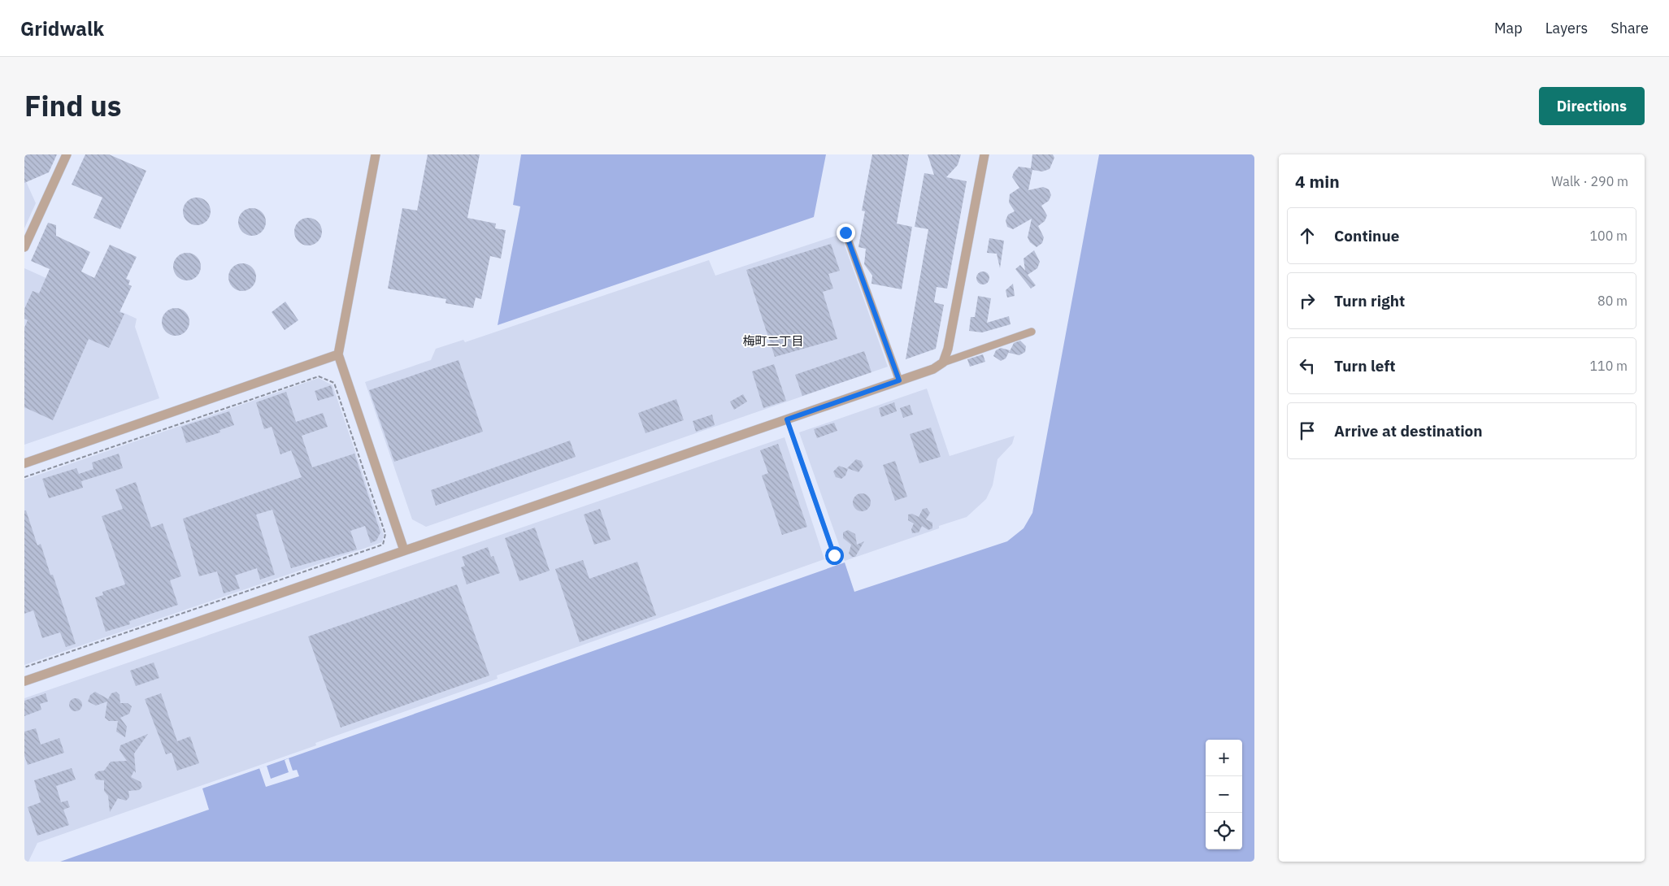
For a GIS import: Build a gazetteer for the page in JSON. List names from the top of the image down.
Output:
{
  "districts": ["梅町二丁目"],
  "page": {
    "header": "Gridwalk",
    "nav": ["Map", "Layers", "Share"],
    "title": "Find us",
    "buttons": "Directions",
    "heading": ["4 min", "Walk · 290 m"],
    "list": [
      ["Continue", "100 m"],
      ["Turn right", "80 m"],
      ["Turn left", "110 m"],
      "Arrive at destination"
    ],
    "map_buttons": ["+", "−"]
  }
}
